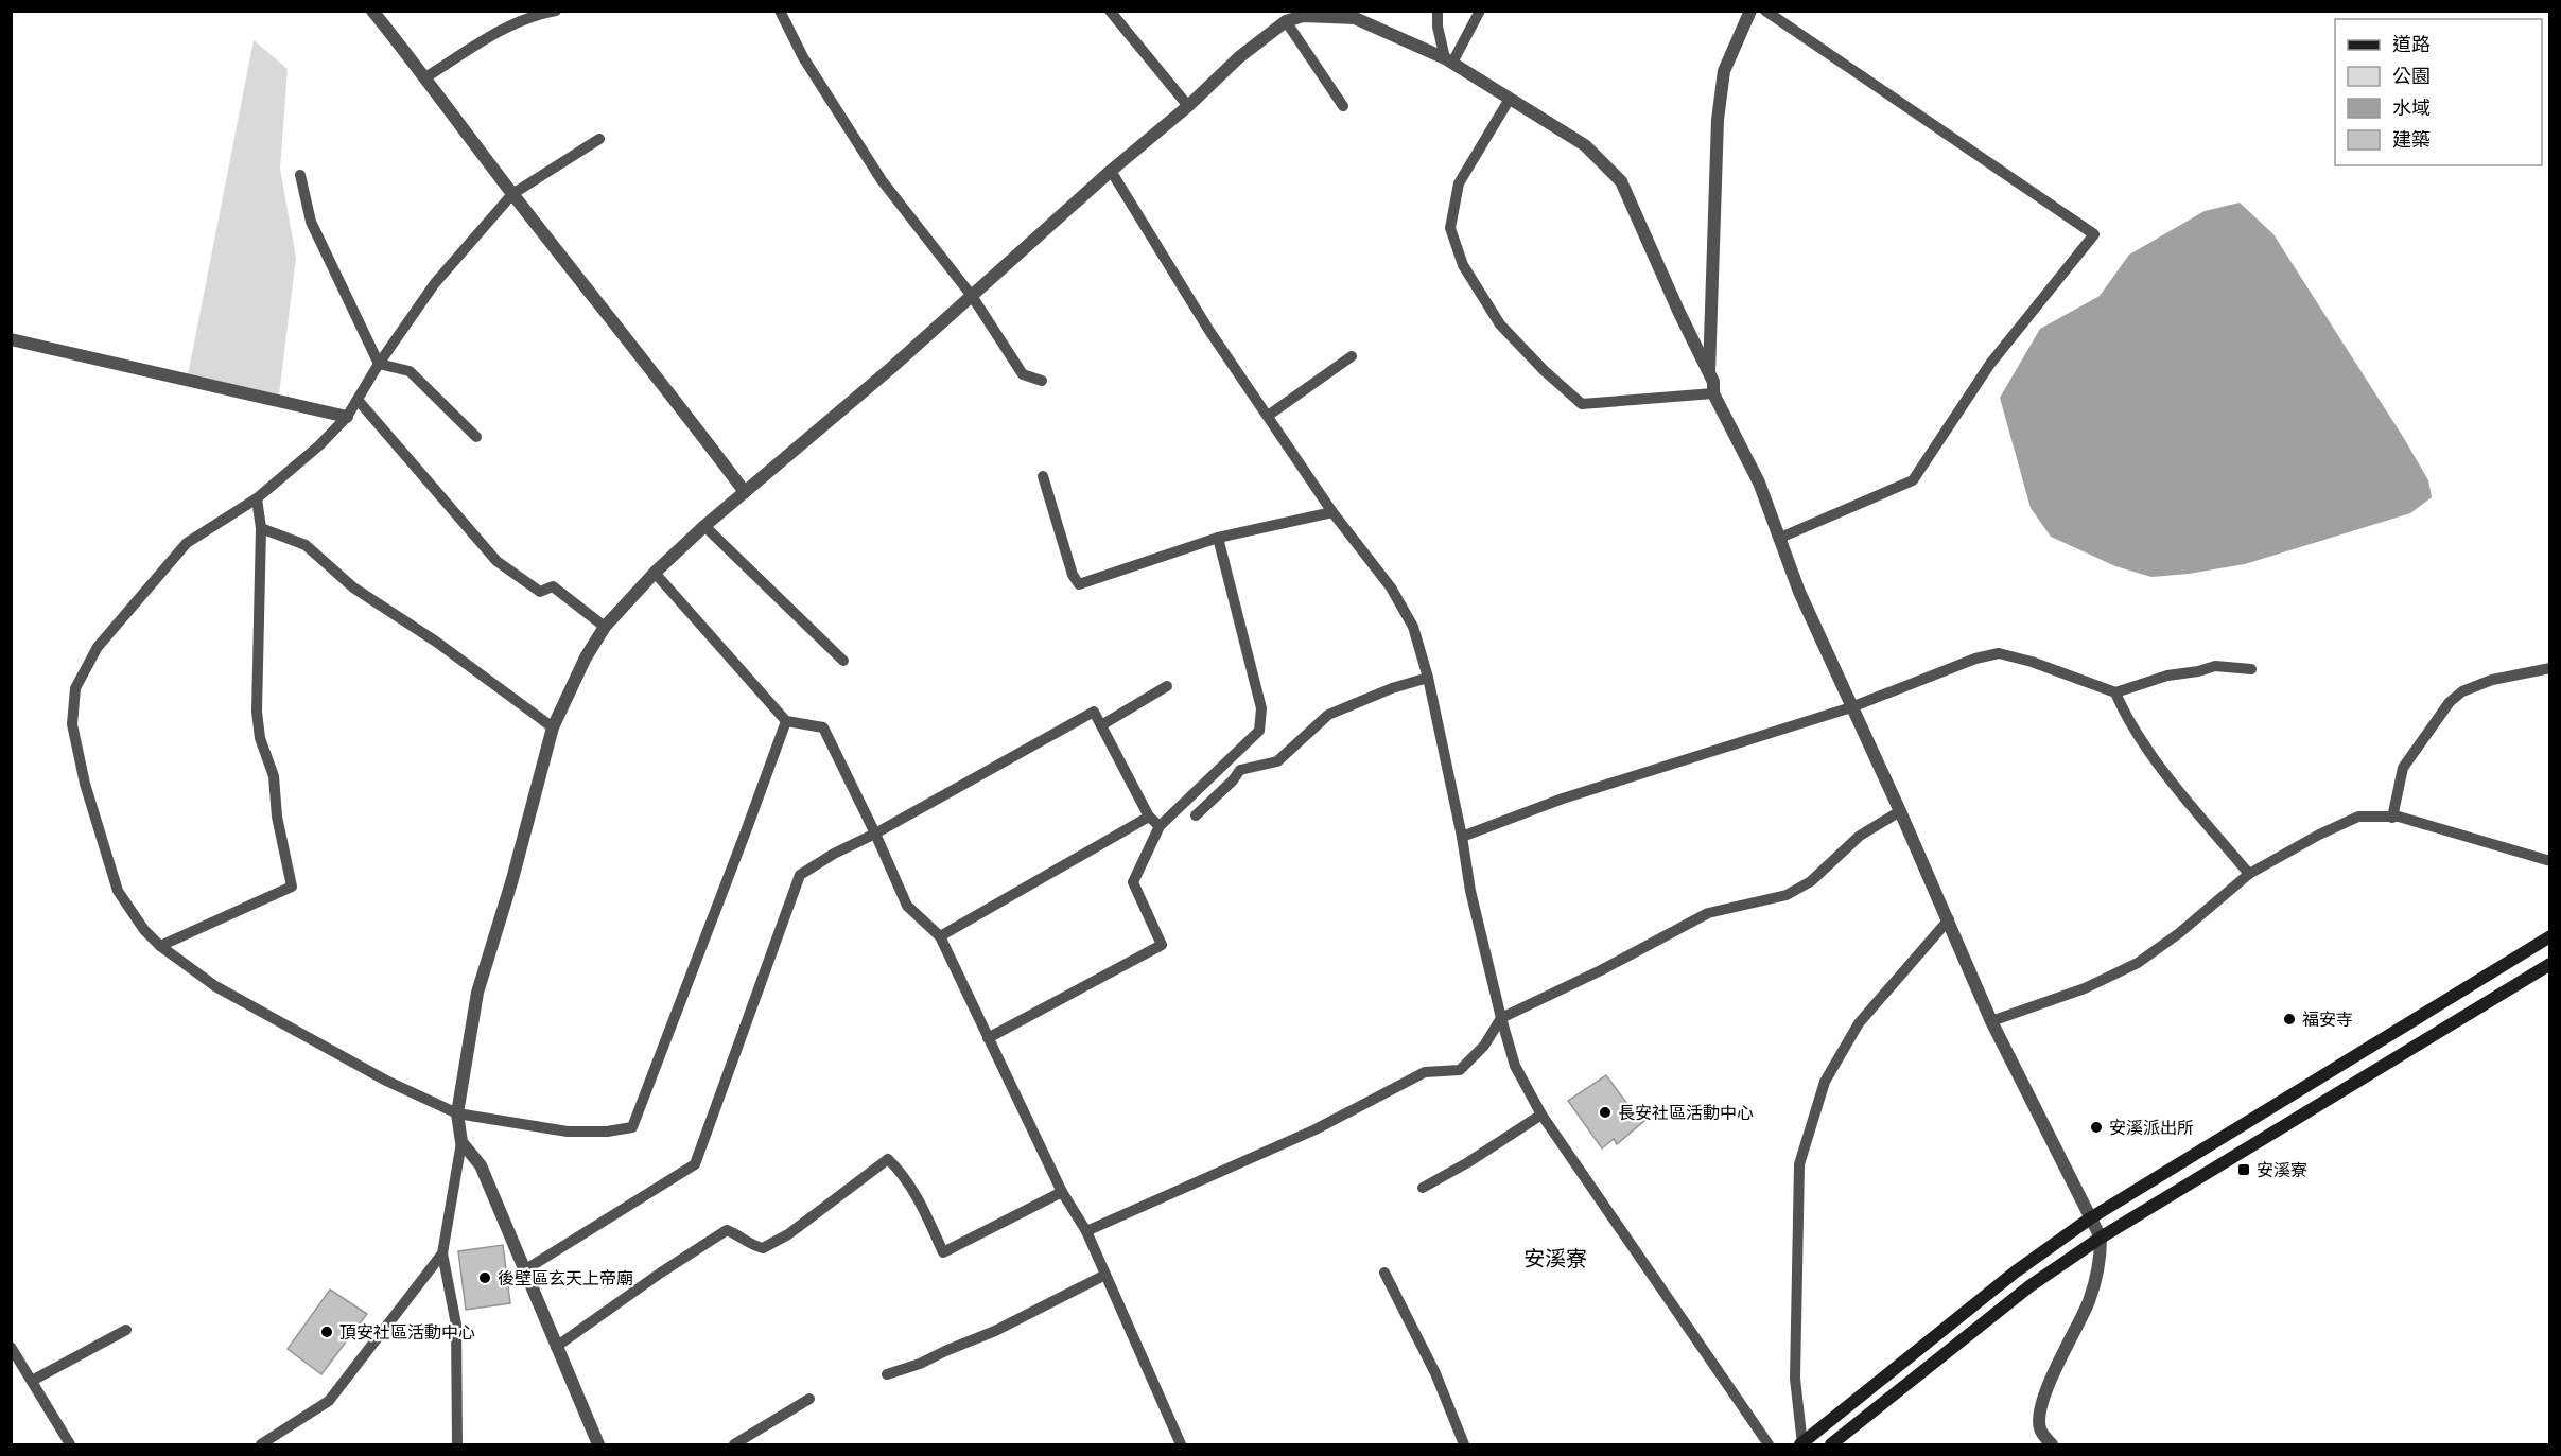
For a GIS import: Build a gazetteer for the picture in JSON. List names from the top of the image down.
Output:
{
  "districts": ["安溪寮"],
  "places": {
    "other": [
      "福安寺",
      "長安社區活動中心",
      "安溪派出所",
      "後壁區玄天上帝廟",
      "頂安社區活動中心"
    ],
    "transit": ["安溪寮"]
  },
  "legend": [
    "道路",
    "公園",
    "水域",
    "建築"
  ]
}
